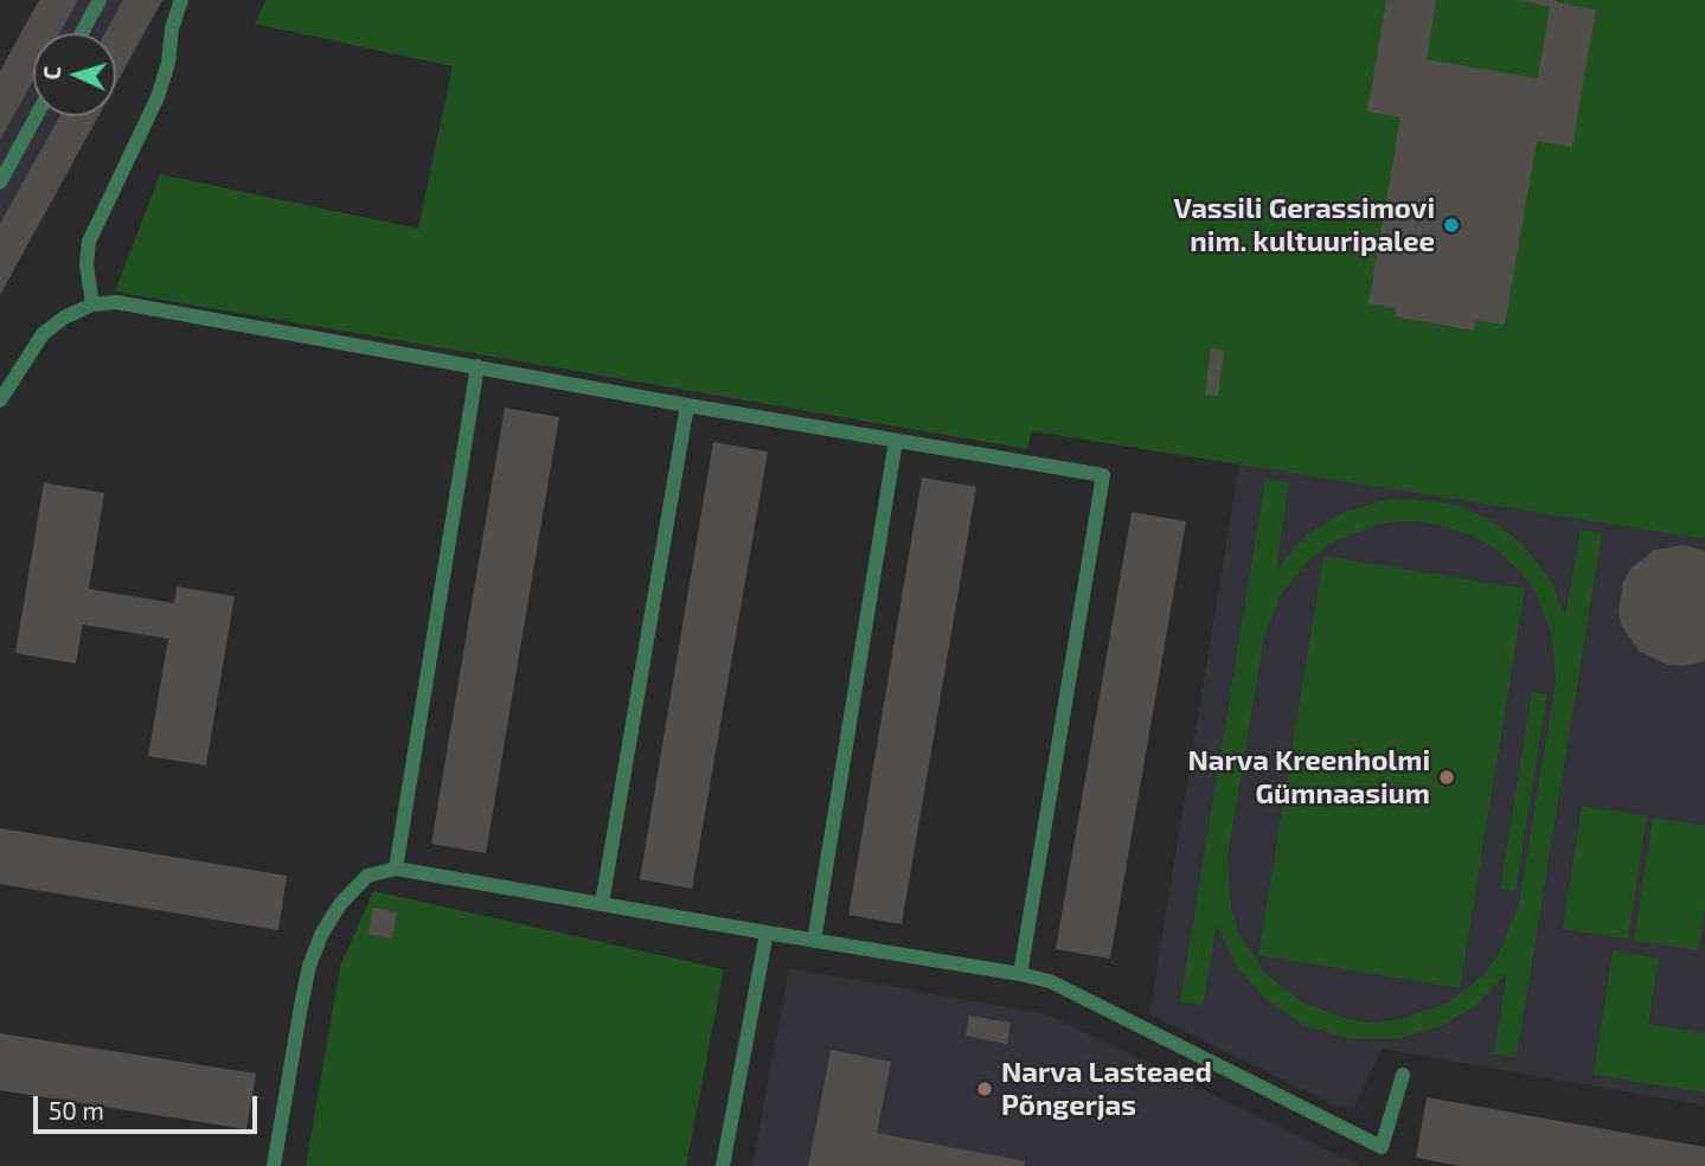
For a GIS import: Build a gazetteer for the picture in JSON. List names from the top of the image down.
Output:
{
  "places": ["Vassili Gerassimovi nim. kultuuripalee", "Narva Kreenholmi Gümnaasium", "Narva Lasteaed Põngerjas"],
  "scale_bar": "50 m",
  "north": "left"
}
